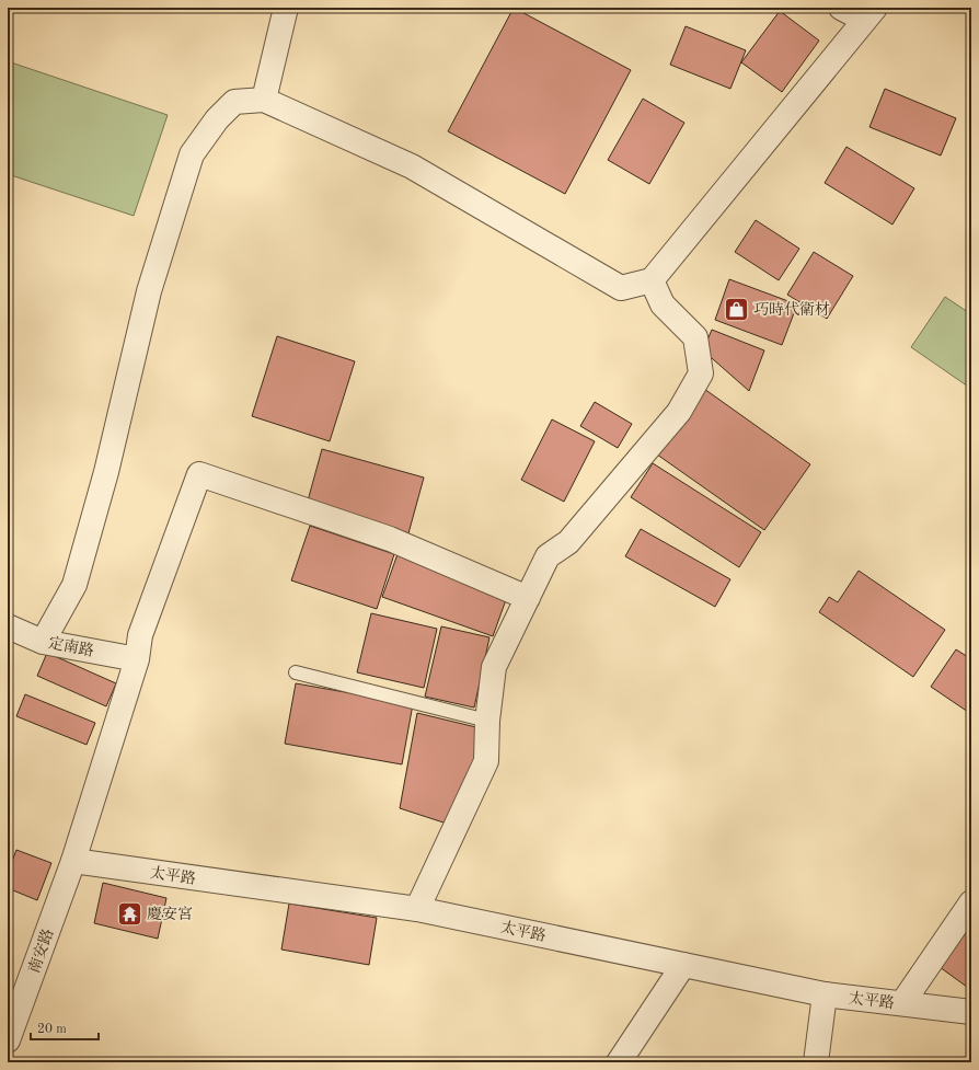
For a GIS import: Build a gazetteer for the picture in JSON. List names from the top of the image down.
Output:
{
  "streets": {
    "street": ["定南路", "太平路", "南安路"]
  },
  "crossings": [
    ["定南路", "南安路"],
    ["太平路", "南安路"]
  ],
  "places": {
    "shop": ["巧時代衛材"],
    "temple": ["慶安宮"]
  },
  "scale_bar": "20 m"
}
